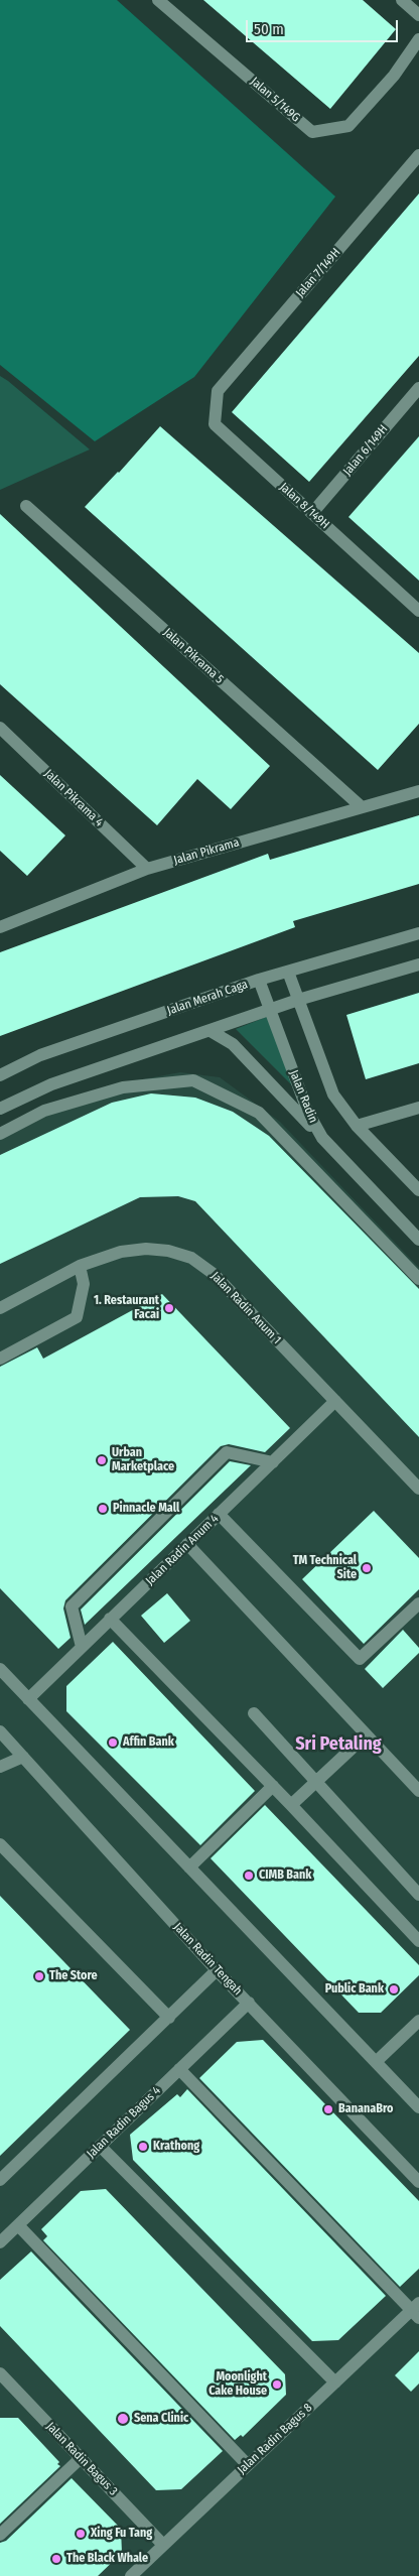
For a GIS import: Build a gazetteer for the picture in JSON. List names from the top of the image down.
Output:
{
  "streets": {
    "street": [
      "Jalan 5/149G",
      "Jalan 7/149H",
      "Jalan 6/149H",
      "Jalan 8/149H",
      "Jalan Pikrama 5",
      "Jalan Pikrama 4",
      "Jalan Pikrama",
      "Jalan Merah Caga",
      "Jalan Radin",
      "Jalan Radin Anum 1",
      "Jalan Radin Anum 4",
      "Jalan Radin Tengah",
      "Jalan Radin Bagus 4",
      "Jalan Radin Bagus 8",
      "Jalan Radin Bagus 3"
    ]
  },
  "crossings": [
    ["Jalan 7/149H", "Jalan 8/149H"],
    ["Jalan 6/149H", "Jalan 8/149H"],
    ["Jalan Pikrama 5", "Jalan Pikrama"],
    ["Jalan Pikrama 4", "Jalan Pikrama"],
    ["Jalan Merah Caga", "Jalan Radin"],
    ["Jalan Radin Anum 1", "Jalan Radin Anum 4"],
    ["Jalan Radin Tengah", "Jalan Radin Bagus 4"],
    ["Jalan Radin Bagus 8", "Jalan Radin Bagus 3"]
  ],
  "districts": ["Sri Petaling"],
  "places": [
    "1. Restaurant Facai",
    "Urban Marketplace",
    "Pinnacle Mall",
    "TM Technical Site",
    "Affin Bank",
    "CIMB Bank",
    "The Store",
    "Public Bank",
    "BananaBro",
    "Krathong",
    "Moonlight Cake House",
    "Sena Clinic",
    "Xing Fu Tang",
    "The Black Whale"
  ],
  "scale_bar": "50 m"
}
